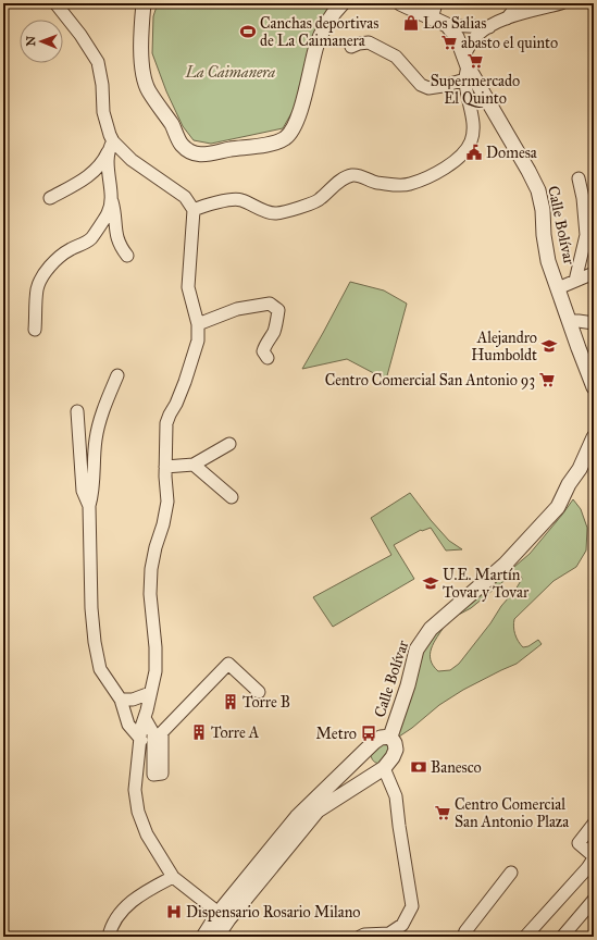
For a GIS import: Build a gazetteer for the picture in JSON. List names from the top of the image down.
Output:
{
  "streets": {
    "street": ["Calle Bolívar"]
  },
  "parks": ["La Caimanera"],
  "places": {
    "shop": ["Los Salias"],
    "sports": ["Canchas deportivas de La Caimanera"],
    "supermarket": [
      "abasto el quinto",
      "Supermercado El Quinto",
      "Centro Comercial San Antonio 93",
      "Centro Comercial San Antonio Plaza"
    ],
    "public building": ["Domesa"],
    "school or university": ["Alejandro Humboldt", "U.E. Martín Tovar y Tovar"],
    "building": ["Torre B", "Torre A"],
    "bus stop": ["Metro"],
    "bank": ["Banesco"],
    "hospital": ["Dispensario Rosario Milano"]
  },
  "north": "left"
}
